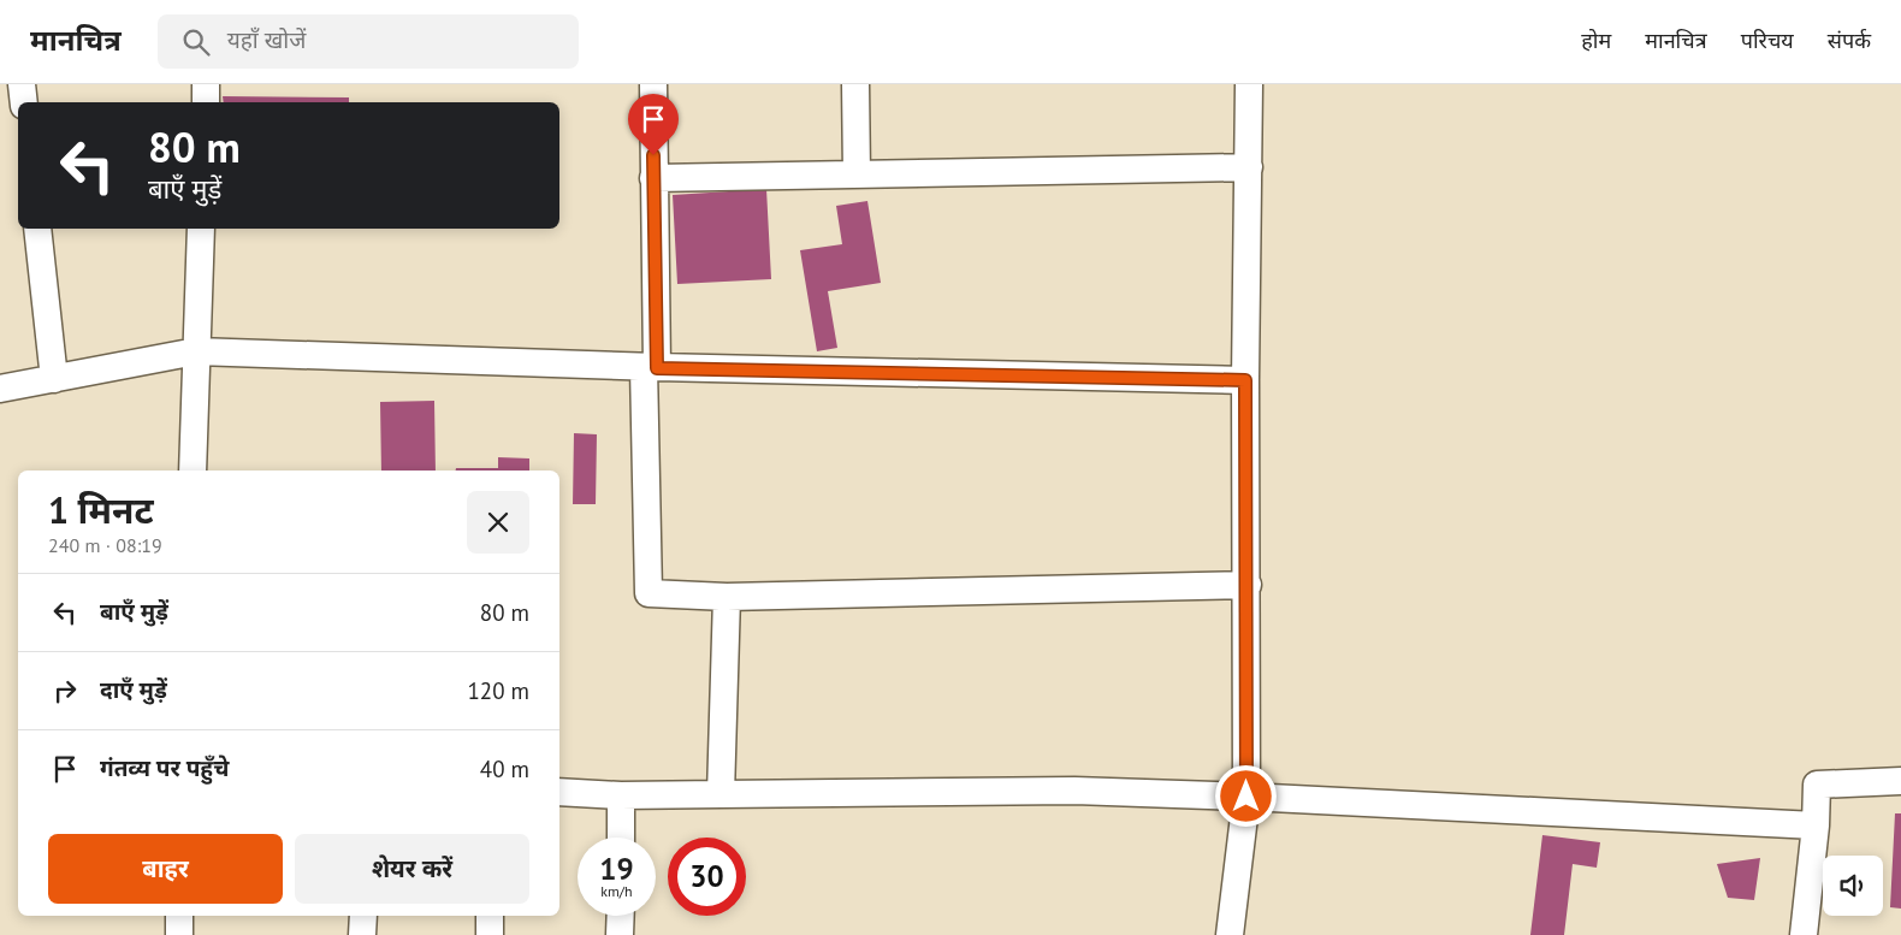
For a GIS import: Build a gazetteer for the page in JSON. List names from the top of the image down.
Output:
{
  "page": {
    "header": "मानचित्र",
    "search": "यहाँ खोजें",
    "nav": [
      "होम",
      "मानचित्र",
      "परिचय",
      "संपर्क"
    ],
    "turn": ["80 m", "बाएँ मुड़ें"],
    "heading": ["1 मिनट", "240 m · 08:19"],
    "list": [
      {
        "name": "बाएँ मुड़ें",
        "value": "80 m"
      },
      {
        "name": "दाएँ मुड़ें",
        "value": "120 m"
      },
      {
        "name": "गंतव्य पर पहुँचे",
        "value": "40 m"
      }
    ],
    "buttons": ["बाहर", "शेयर करें"],
    "speed": "19 km/h",
    "limit": "30"
  }
}
